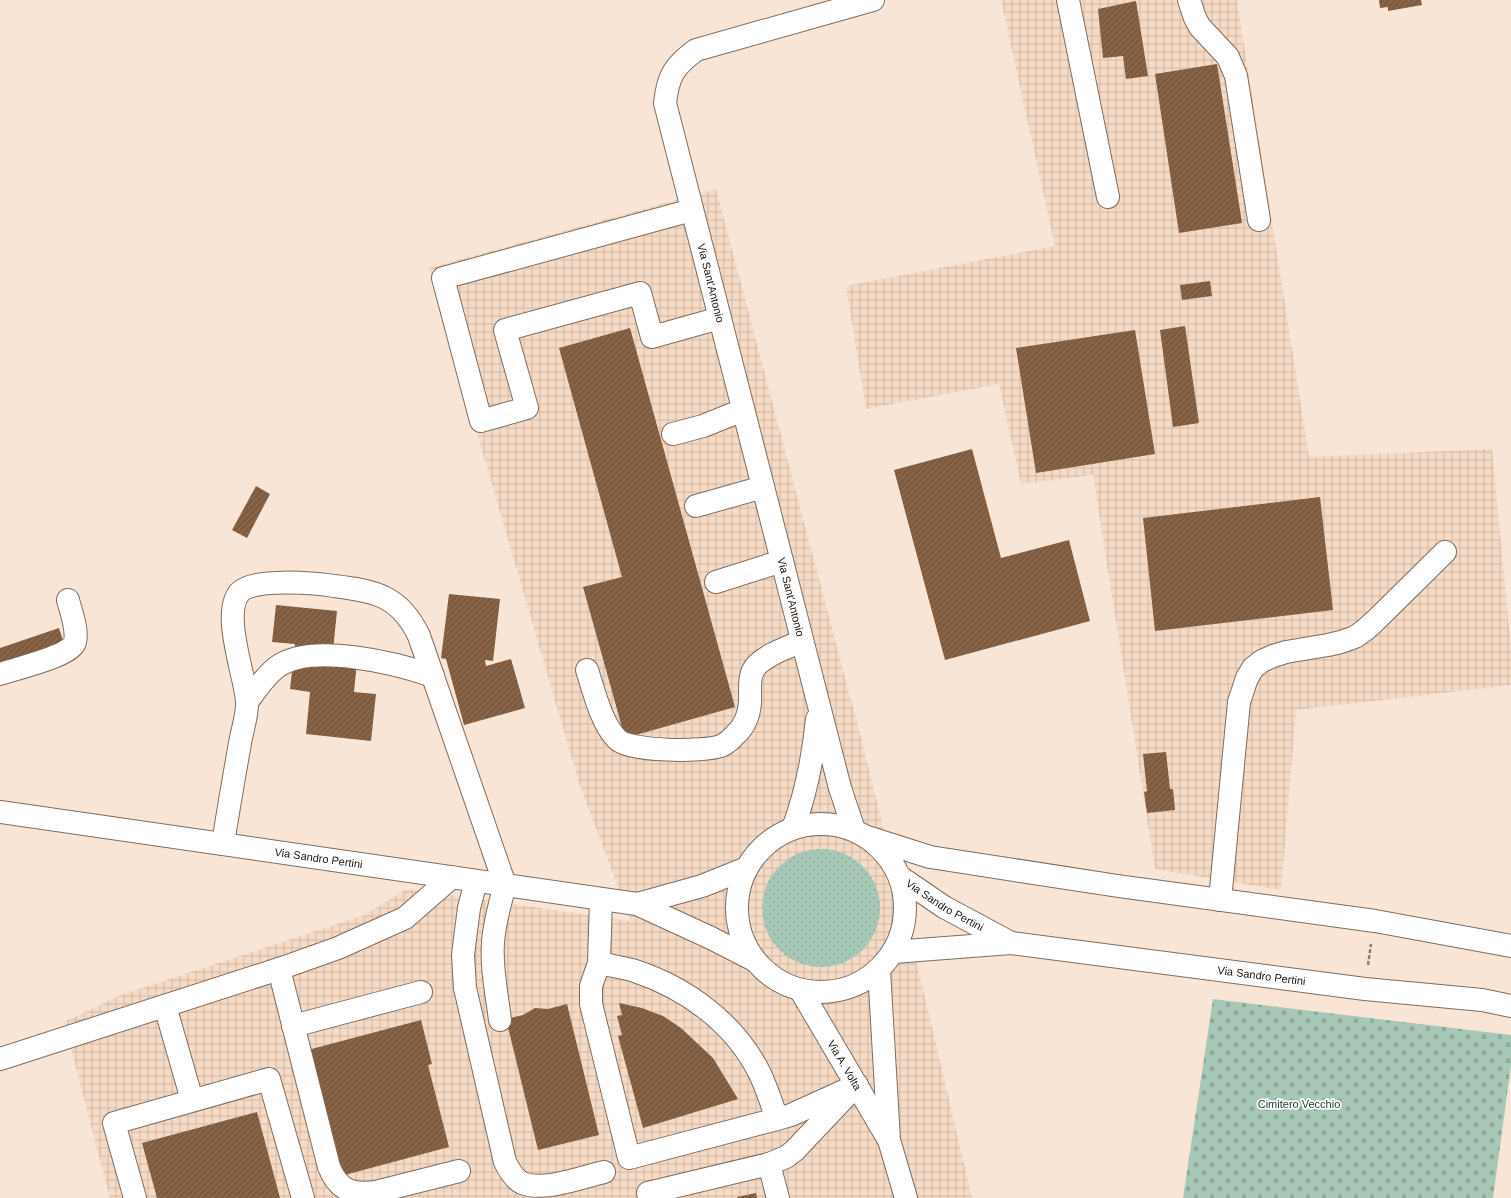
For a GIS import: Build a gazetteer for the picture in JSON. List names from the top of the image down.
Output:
{
  "streets": {
    "street": ["Via Sant'Antonio", "Via Sandro Pertini", "Via A. Volta"]
  },
  "parks": ["Cimitero Vecchio"]
}
